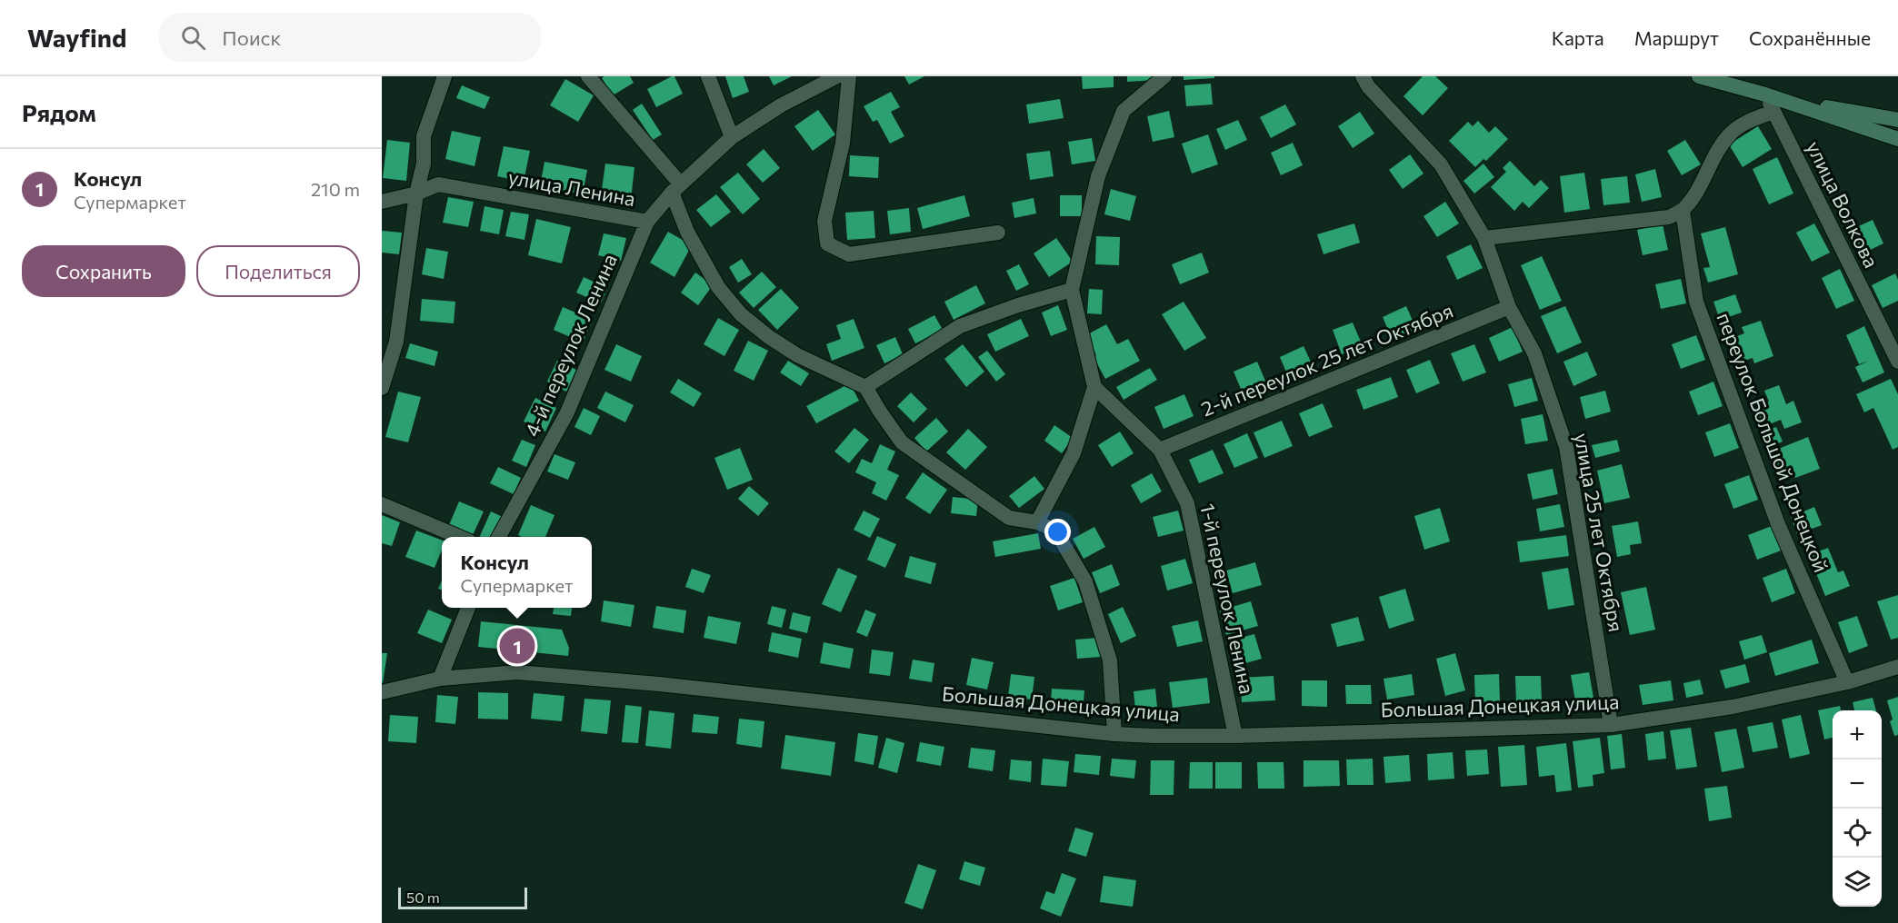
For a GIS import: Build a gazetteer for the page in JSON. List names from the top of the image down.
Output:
{
  "streets": {
    "street": [
      "улица Ленина",
      "улица Волкова",
      "4-й переулок Ленина",
      "2-й переулок 25 лет Октября",
      "переулок Большой Донецкой",
      "улица 25 лет Октября",
      "1-й переулок Ленина",
      "Большая Донецкая улица"
    ]
  },
  "crossings": [
    ["улица Ленина", "4-й переулок Ленина"],
    ["2-й переулок 25 лет Октября", "улица 25 лет Октября"],
    ["2-й переулок 25 лет Октября", "1-й переулок Ленина"],
    ["переулок Большой Донецкой", "Большая Донецкая улица"],
    ["улица 25 лет Октября", "Большая Донецкая улица"],
    ["1-й переулок Ленина", "Большая Донецкая улица"]
  ],
  "scale_bar": "50 m",
  "page": {
    "header": "Wayfind",
    "search": "Поиск",
    "nav": ["Карта", "Маршрут", "Сохранённые"],
    "heading": "Рядом",
    "list": [
      {
        "mark": "1",
        "name": "Консул",
        "note": "Супермаркет",
        "value": "210 m"
      }
    ],
    "buttons": ["Сохранить", "Поделиться"],
    "popup": ["Консул", "Супермаркет"],
    "pins": "1",
    "map_buttons": ["+", "−"],
    "scale": "50 m"
  }
}
